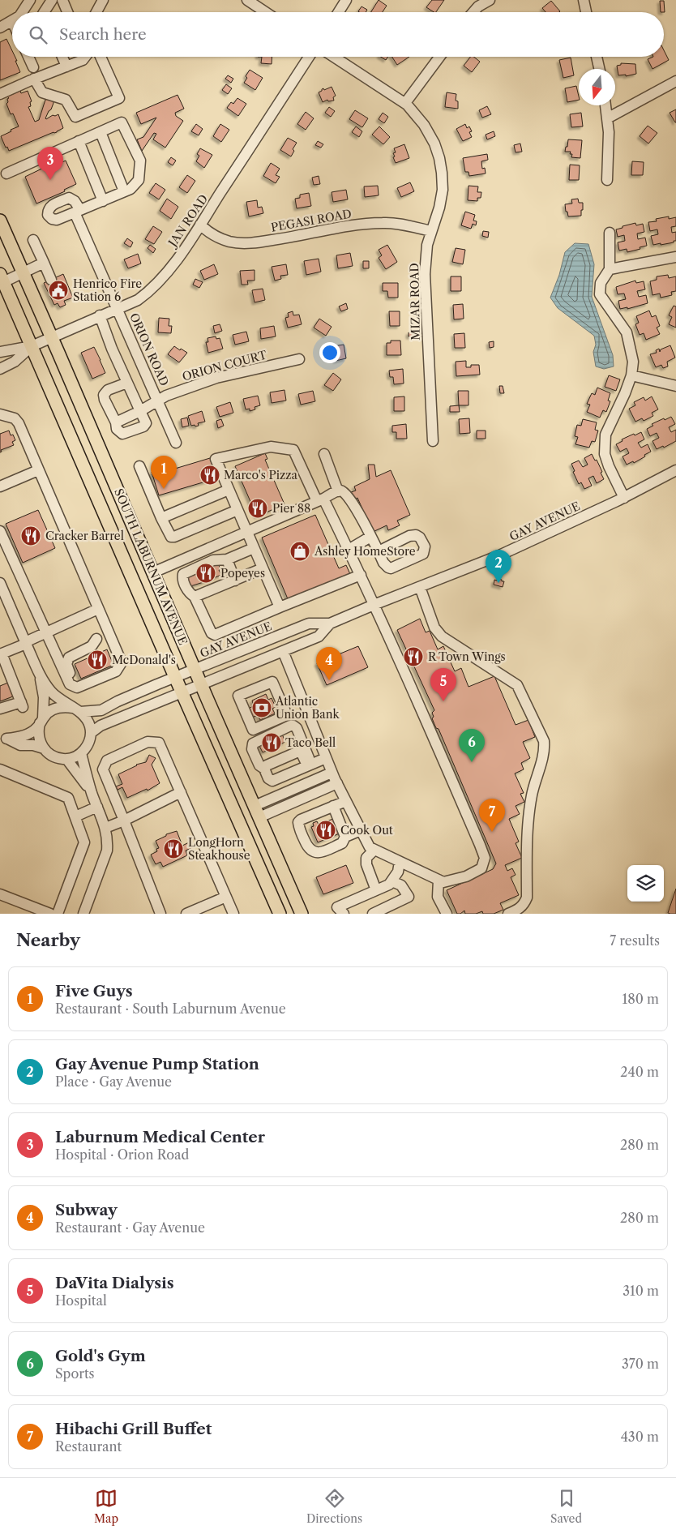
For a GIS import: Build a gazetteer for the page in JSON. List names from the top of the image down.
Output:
{
  "streets": {
    "main road": ["SOUTH LABURNUM AVENUE"],
    "street": [
      "JAN ROAD",
      "PEGASI ROAD",
      "MIZAR ROAD",
      "ORION ROAD",
      "ORION COURT",
      "GAY AVENUE"
    ]
  },
  "crossings": [
    ["JAN ROAD", "PEGASI ROAD"],
    ["JAN ROAD", "ORION ROAD"],
    ["JAN ROAD", "SOUTH LABURNUM AVENUE"],
    ["PEGASI ROAD", "MIZAR ROAD"],
    ["ORION ROAD", "ORION COURT"],
    ["GAY AVENUE", "SOUTH LABURNUM AVENUE"]
  ],
  "places": {
    "public building": ["Henrico Fire Station 6"],
    "restaurant": [
      "Marco's Pizza",
      "Pier 88",
      "Cracker Barrel",
      "Popeyes",
      "R Town Wings",
      "McDonald's",
      "Taco Bell",
      "Cook Out",
      "LongHorn Steakhouse"
    ],
    "shop": ["Ashley HomeStore"],
    "bank": ["Atlantic Union Bank"]
  },
  "north": "bottom",
  "page": {
    "search": "Search here",
    "pins": [
      "3",
      "1",
      "2",
      "4",
      "5",
      "6",
      "7"
    ],
    "heading": ["Nearby", "7 results"],
    "list": [
      {
        "mark": "1",
        "name": "Five Guys",
        "note": "Restaurant · South Laburnum Avenue",
        "value": "180 m"
      },
      {
        "mark": "2",
        "name": "Gay Avenue Pump Station",
        "note": "Place · Gay Avenue",
        "value": "240 m"
      },
      {
        "mark": "3",
        "name": "Laburnum Medical Center",
        "note": "Hospital · Orion Road",
        "value": "280 m"
      },
      {
        "mark": "4",
        "name": "Subway",
        "note": "Restaurant · Gay Avenue",
        "value": "280 m"
      },
      {
        "mark": "5",
        "name": "DaVita Dialysis",
        "note": "Hospital",
        "value": "310 m"
      },
      {
        "mark": "6",
        "name": "Gold's Gym",
        "note": "Sports",
        "value": "370 m"
      },
      {
        "mark": "7",
        "name": "Hibachi Grill Buffet",
        "note": "Restaurant",
        "value": "430 m"
      }
    ],
    "nav": ["Map", "Directions", "Saved"]
  }
}
